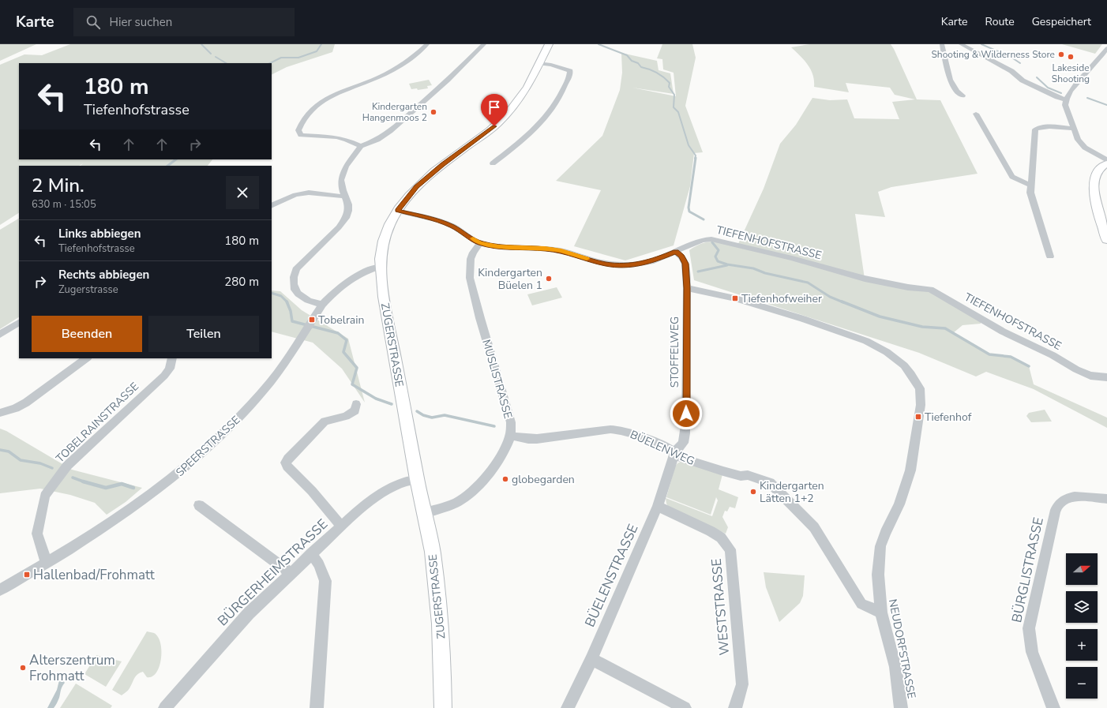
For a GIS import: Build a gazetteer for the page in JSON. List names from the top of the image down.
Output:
{
  "streets": {
    "main road": ["ZUGERSTRASSE"],
    "street": [
      "TIEFENHOFSTRASSE",
      "STOFFELWEG",
      "MUSLISTRASSE",
      "TOBELRAINSTRASSE",
      "SPEERSTRASSE",
      "BÜELENWEG",
      "BÜRGLISTRASSE",
      "BÜRGERHEIMSTRASSE",
      "BÜELENSTRASSE",
      "WESTSTRASSE",
      "NEUDORFSTRASSE"
    ]
  },
  "crossings": [
    ["TIEFENHOFSTRASSE", "ZUGERSTRASSE"],
    ["TIEFENHOFSTRASSE", "STOFFELWEG"],
    ["TIEFENHOFSTRASSE", "MUSLISTRASSE"],
    ["ZUGERSTRASSE", "MUSLISTRASSE"],
    ["ZUGERSTRASSE", "SPEERSTRASSE"],
    ["ZUGERSTRASSE", "BÜRGERHEIMSTRASSE"],
    ["STOFFELWEG", "BÜELENWEG"],
    ["STOFFELWEG", "BÜELENSTRASSE"],
    ["STOFFELWEG", "NEUDORFSTRASSE"],
    ["MUSLISTRASSE", "BÜELENWEG"],
    ["TOBELRAINSTRASSE", "SPEERSTRASSE"],
    ["BÜELENWEG", "BÜELENSTRASSE"],
    ["BÜELENWEG", "NEUDORFSTRASSE"],
    ["BÜELENSTRASSE", "WESTSTRASSE"]
  ],
  "places": {
    "other": [
      "Shooting & Wilderness Store",
      "Lakeside Shooting",
      "Kindergarten Hangenmoos 2",
      "Kindergarten Büelen 1",
      "globegarden",
      "Kindergarten Lätten 1+2",
      "Alterszentrum Frohmatt"
    ],
    "transit": [
      "Tiefenhofweiher",
      "Tobelrain",
      "Tiefenhof",
      "Hallenbad/Frohmatt"
    ]
  },
  "north": "right",
  "page": {
    "header": "Karte",
    "search": "Hier suchen",
    "nav": ["Karte", "Route", "Gespeichert"],
    "turn": ["180 m", "Tiefenhofstrasse"],
    "heading": ["2 Min.", "630 m · 15:05"],
    "list": [
      {
        "name": "Links abbiegen",
        "note": "Tiefenhofstrasse",
        "value": "180 m"
      },
      {
        "name": "Rechts abbiegen",
        "note": "Zugerstrasse",
        "value": "280 m"
      }
    ],
    "buttons": ["Beenden", "Teilen"],
    "map_buttons": ["+", "−"]
  }
}
